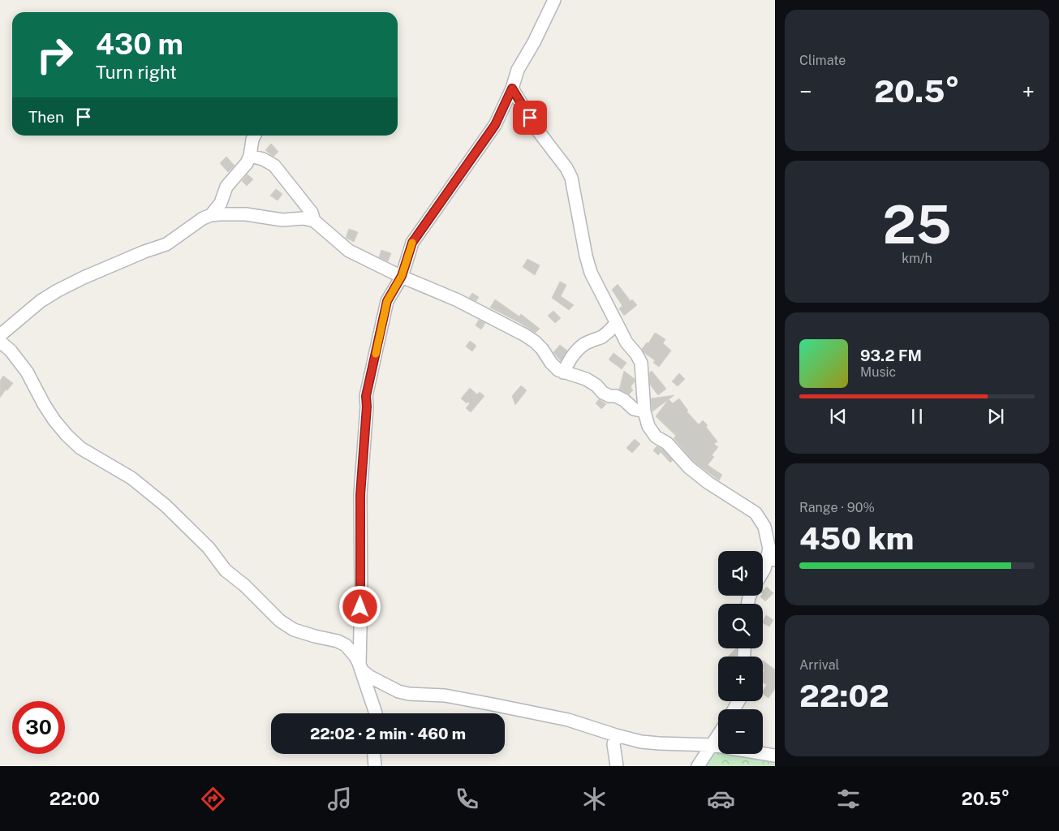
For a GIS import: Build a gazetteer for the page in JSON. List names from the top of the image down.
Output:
{
  "page": {
    "tile": [
      "Climate",
      ["25", "km/h"],
      ["Range · 90%", "450 km"],
      ["Arrival", "22:02"]
    ],
    "turn": ["430 m", "Turn right"],
    "heat": ["−", "20.5°", "+"],
    "then": "Then",
    "song": ["93.2 FM", "Music"],
    "map_buttons": ["+", "−"],
    "limit": "30",
    "trip": "22:02 · 2 min · 460 m",
    "tabs": ["22:00", "20.5°"]
  }
}
